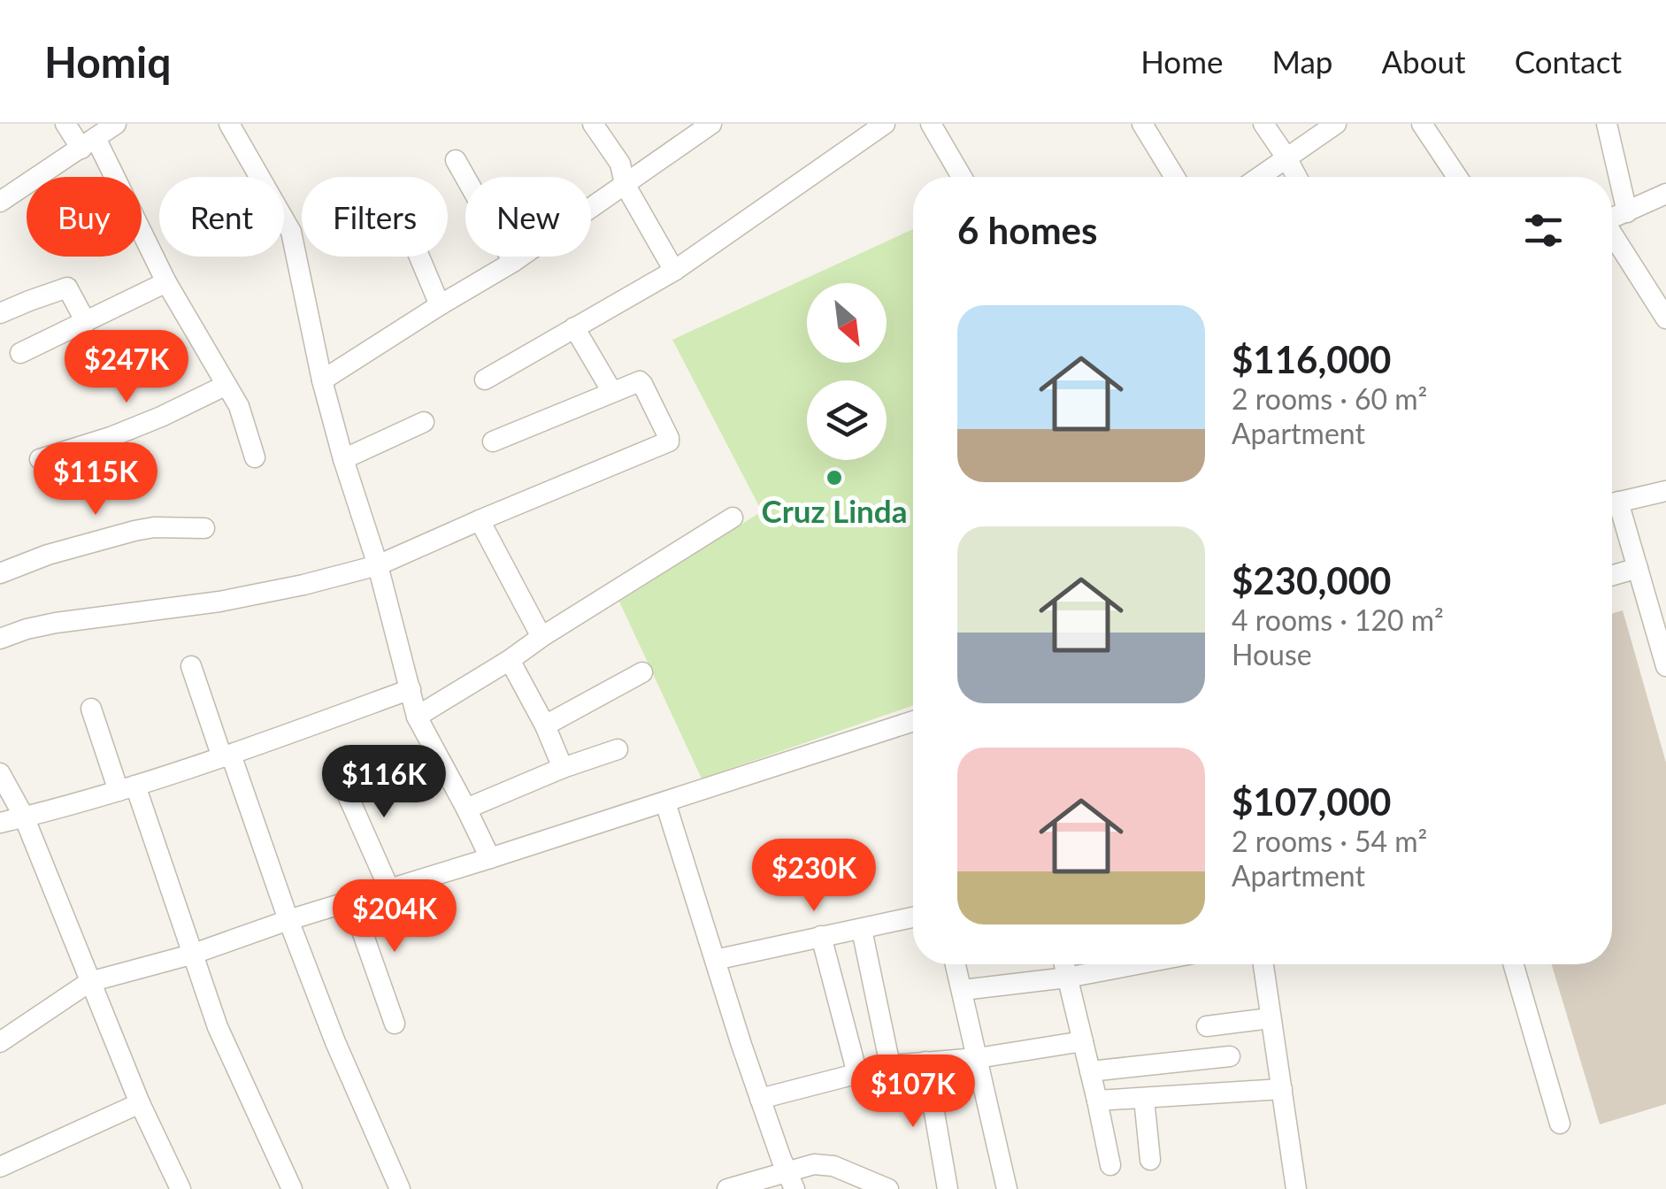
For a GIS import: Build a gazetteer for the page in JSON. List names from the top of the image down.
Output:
{
  "places": ["Cruz Linda"],
  "north": "bottom right",
  "page": {
    "header": "Homiq",
    "nav": [
      "Home",
      "Map",
      "About",
      "Contact"
    ],
    "chip": [
      "Buy",
      "Rent",
      "Filters",
      "New"
    ],
    "heading": "6 homes",
    "list": [
      {
        "name": "$116,000",
        "note": "2 rooms · 60 m² · Apartment"
      },
      {
        "name": "$230,000",
        "note": "4 rooms · 120 m² · House"
      },
      {
        "name": "$107,000",
        "note": "2 rooms · 54 m² · Apartment"
      }
    ],
    "price": [
      "$247K",
      "$115K",
      "$116K",
      "$230K",
      "$204K",
      "$107K"
    ]
  }
}
